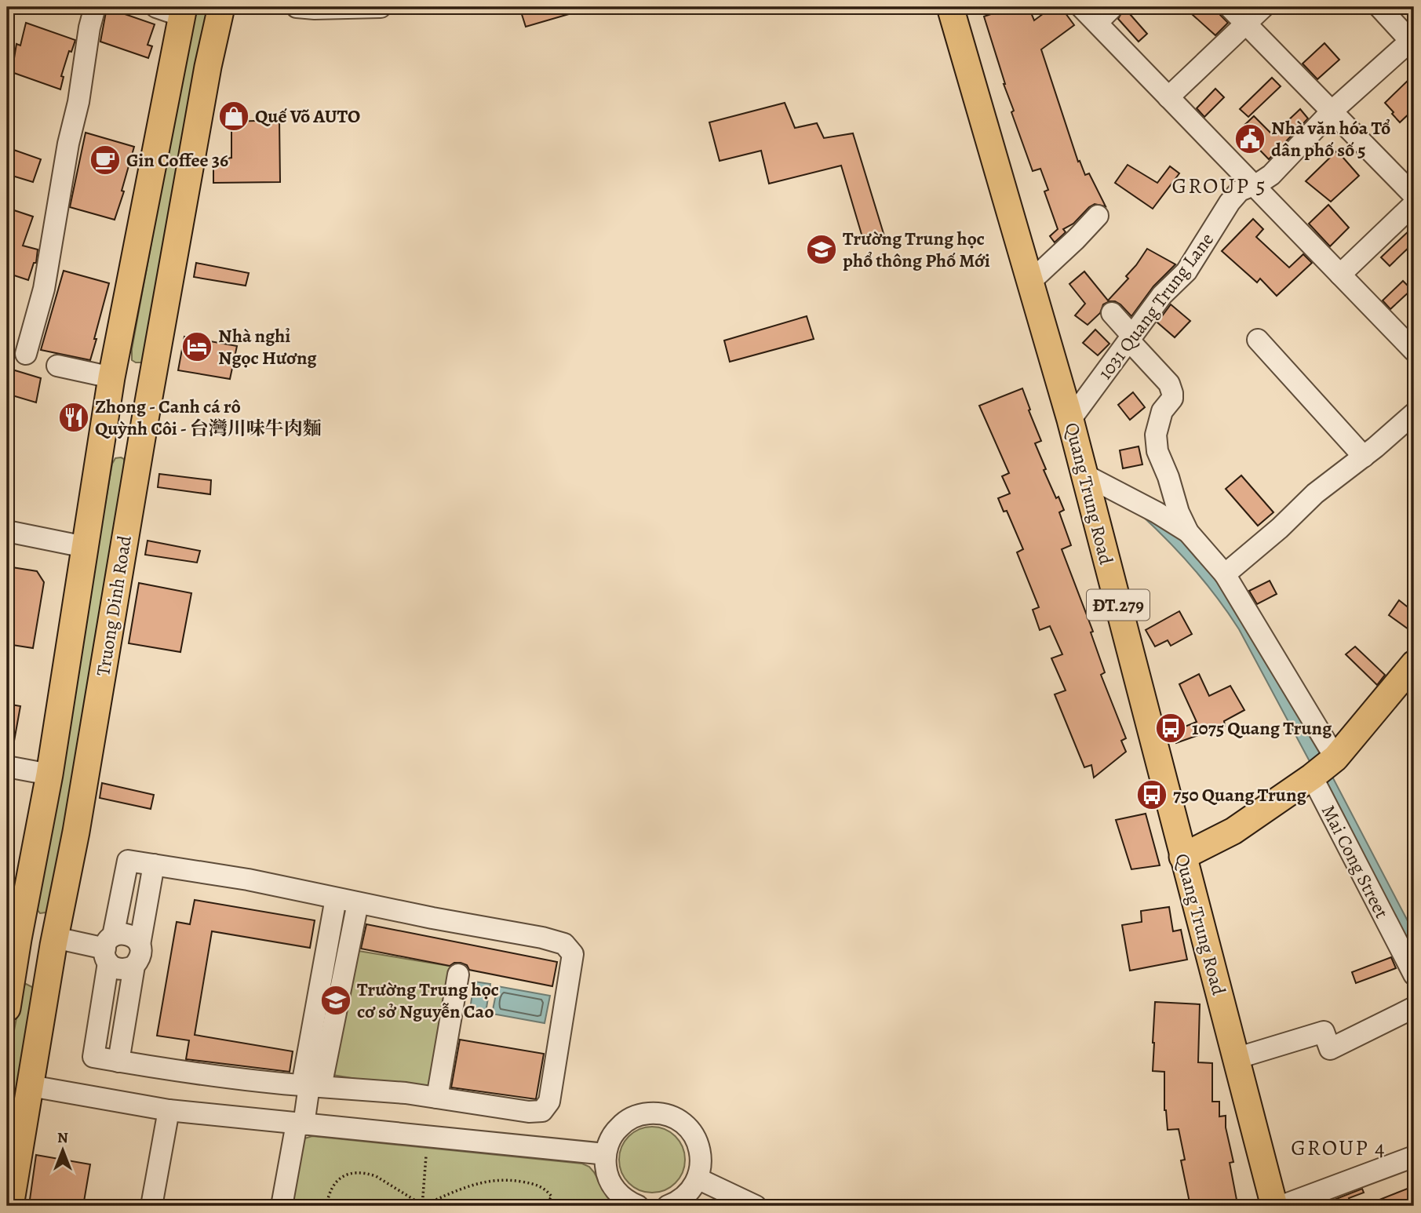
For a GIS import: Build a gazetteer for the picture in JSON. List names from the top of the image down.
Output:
{
  "streets": {
    "main road": ["Quang Trung Road", "ĐT.279", "Truong Dinh Road"],
    "street": ["1031 Quang Trung Lane", "Mai Cong Street"]
  },
  "crossings": [
    ["1031 Quang Trung Lane", "Quang Trung Road"]
  ],
  "districts": ["GROUP 5", "GROUP 4"],
  "places": {
    "shop": ["Quế Võ AUTO"],
    "public building": ["Nhà văn hóa Tổ dân phố số 5"],
    "cafe": ["Gin Coffee 36"],
    "school or university": ["Trường Trung học phổ thông Phố Mới", "Trường Trung học cơ sở Nguyễn Cao"],
    "hotel": ["Nhà nghỉ Ngọc Hương"],
    "restaurant": ["Zhong - Canh cá rô Quỳnh Côi - 台灣川味牛肉麵"],
    "bus stop": ["1075 Quang Trung", "750 Quang Trung"]
  },
  "north": "top"
}
